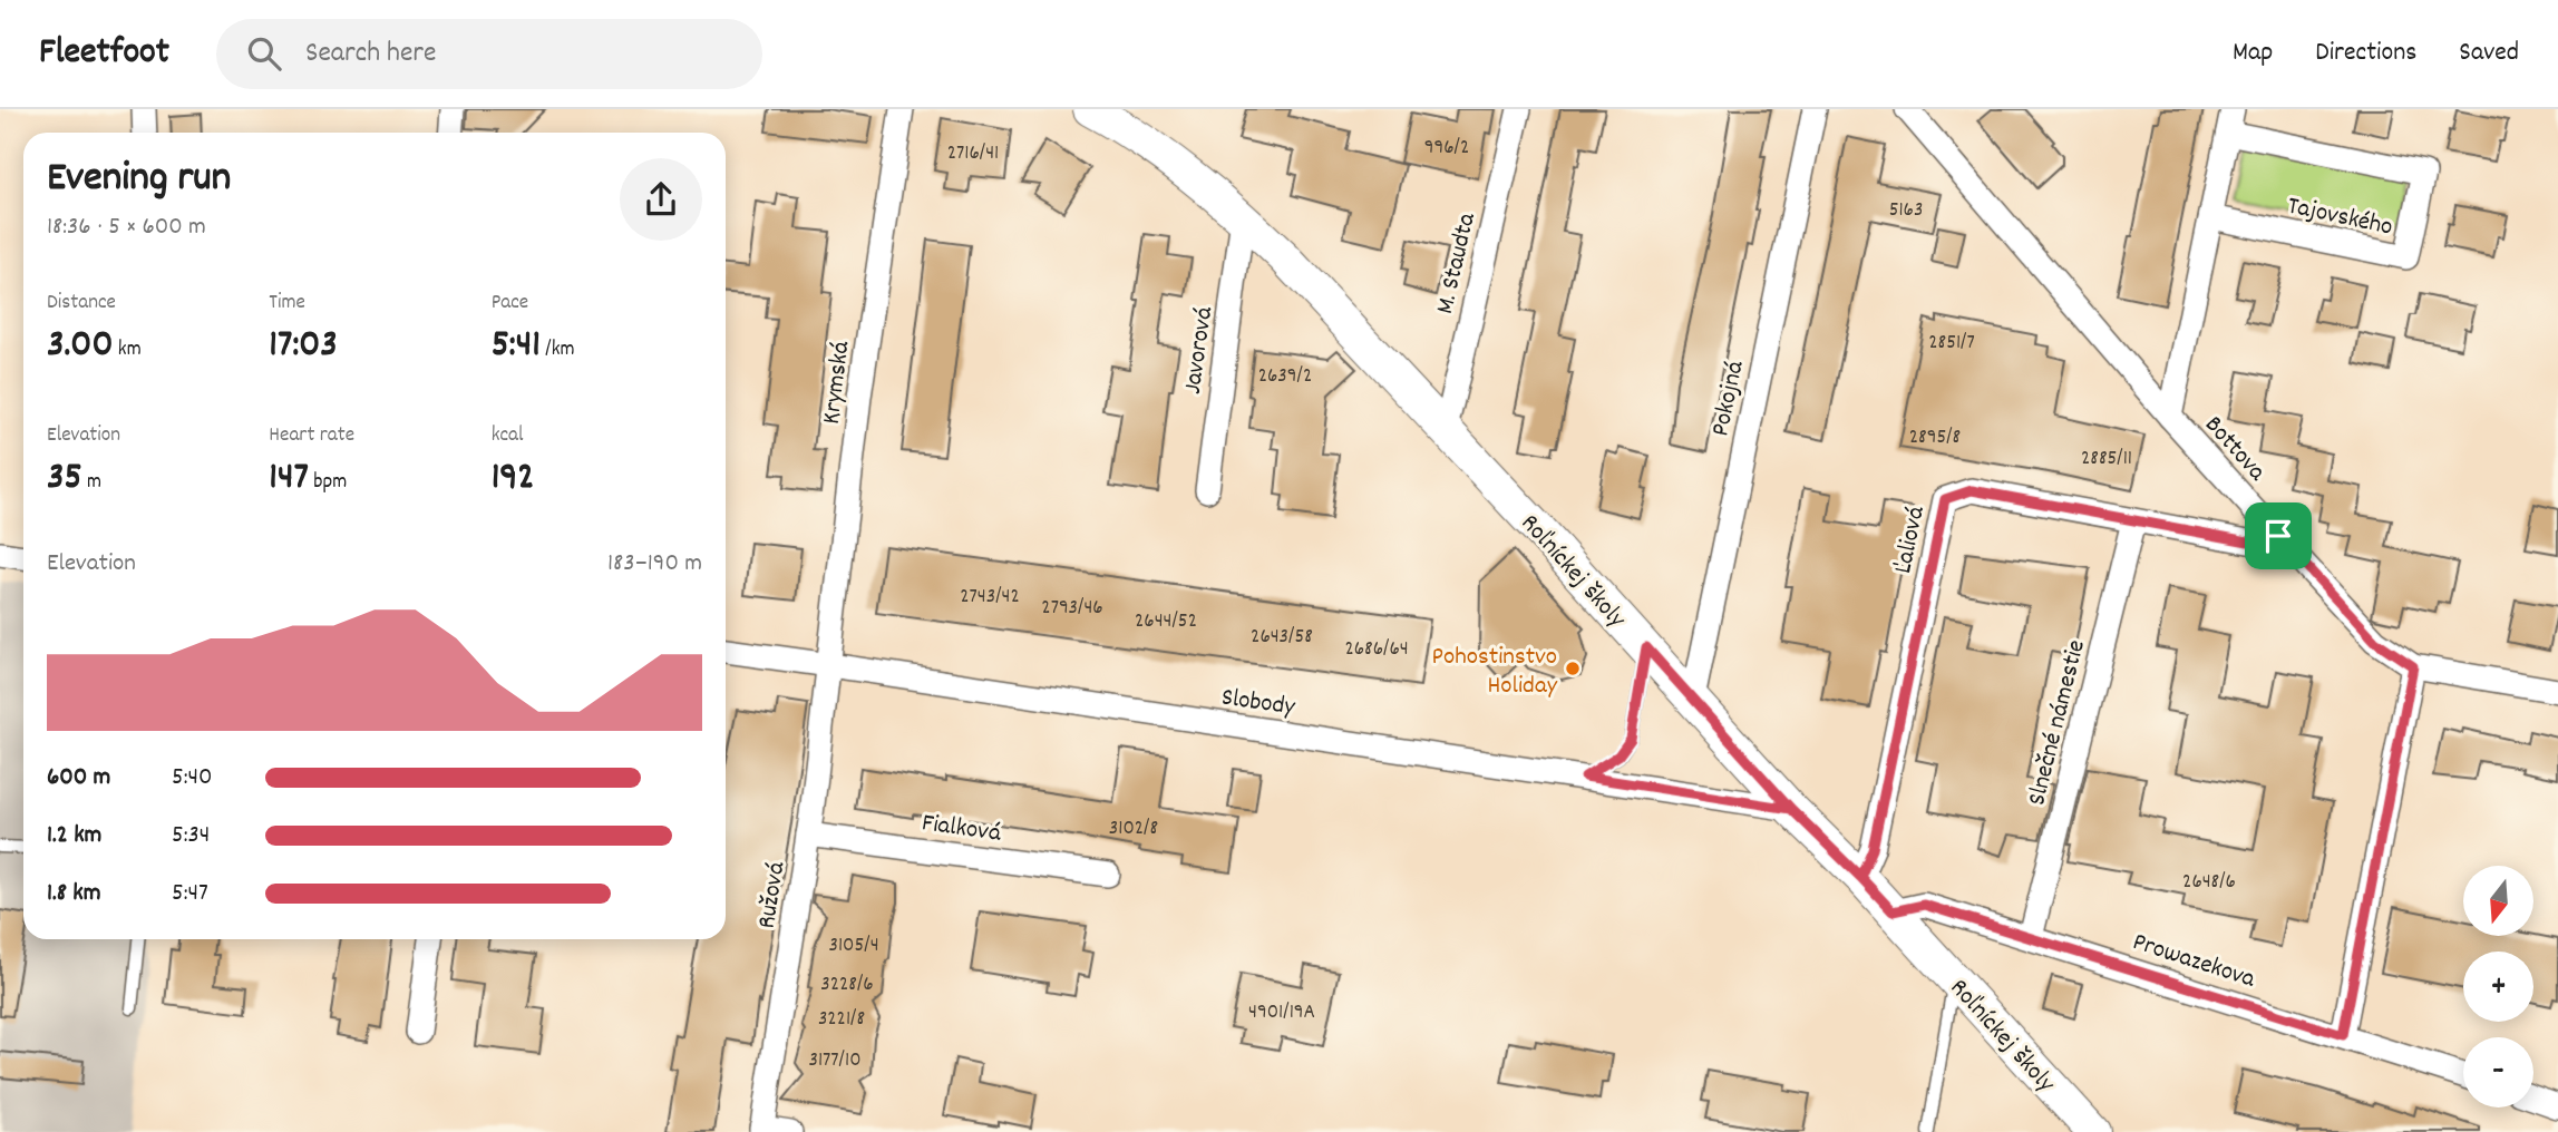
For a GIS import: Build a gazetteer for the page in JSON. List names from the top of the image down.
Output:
{
  "streets": {
    "main road": ["Roľníckej školy"],
    "street": [
      "Tajovského",
      "M. Staudta",
      "Javorová",
      "Krymská",
      "Pokojná",
      "Bottova",
      "Ľaliová",
      "Slobody",
      "Slnečné námestie",
      "Fialková",
      "Ružová",
      "Prowazekova"
    ]
  },
  "crossings": [
    ["Tajovského", "Bottova"],
    ["M. Staudta", "Roľníckej školy"],
    ["Javorová", "Roľníckej školy"],
    ["Krymská", "Slobody"],
    ["Krymská", "Ružová"],
    ["Pokojná", "Roľníckej školy"],
    ["Bottova", "Ľaliová"],
    ["Ľaliová", "Roľníckej školy"],
    ["Ľaliová", "Slnečné námestie"],
    ["Roľníckej školy", "Slobody"],
    ["Roľníckej školy", "Prowazekova"],
    ["Slobody", "Ružová"],
    ["Slnečné námestie", "Prowazekova"],
    ["Fialková", "Ružová"]
  ],
  "places": ["Pohostinstvo Holiday"],
  "house_numbers": [
    "996/2",
    "2716/41",
    "5163",
    "2851/7",
    "2639/2",
    "2895/8",
    "2885/11",
    "2743/42",
    "2793/46",
    "2644/52",
    "2643/58",
    "2686/64",
    "3102/8",
    "2648/6",
    "3105/4",
    "3228/6",
    "4901/19A",
    "3221/8",
    "3177/10"
  ],
  "north": "bottom",
  "page": {
    "header": "Fleetfoot",
    "search": "Search here",
    "nav": ["Map", "Directions", "Saved"],
    "heading": ["Evening run", "18:36 · 5 × 600 m"],
    "stats": [
      ["Distance", "3.00 km"],
      ["Time", "17:03"],
      ["Pace", "5:41 /km"],
      ["Elevation", "35 m"],
      ["Heart rate", "147 bpm"],
      ["kcal", "192"]
    ],
    "chart": ["Elevation", "183–190 m"],
    "list": [
      {
        "name": "600 m",
        "note": "5:40"
      },
      {
        "name": "1.2 km",
        "note": "5:34"
      },
      {
        "name": "1.8 km",
        "note": "5:47"
      }
    ],
    "map_buttons": ["+", "−"]
  }
}
